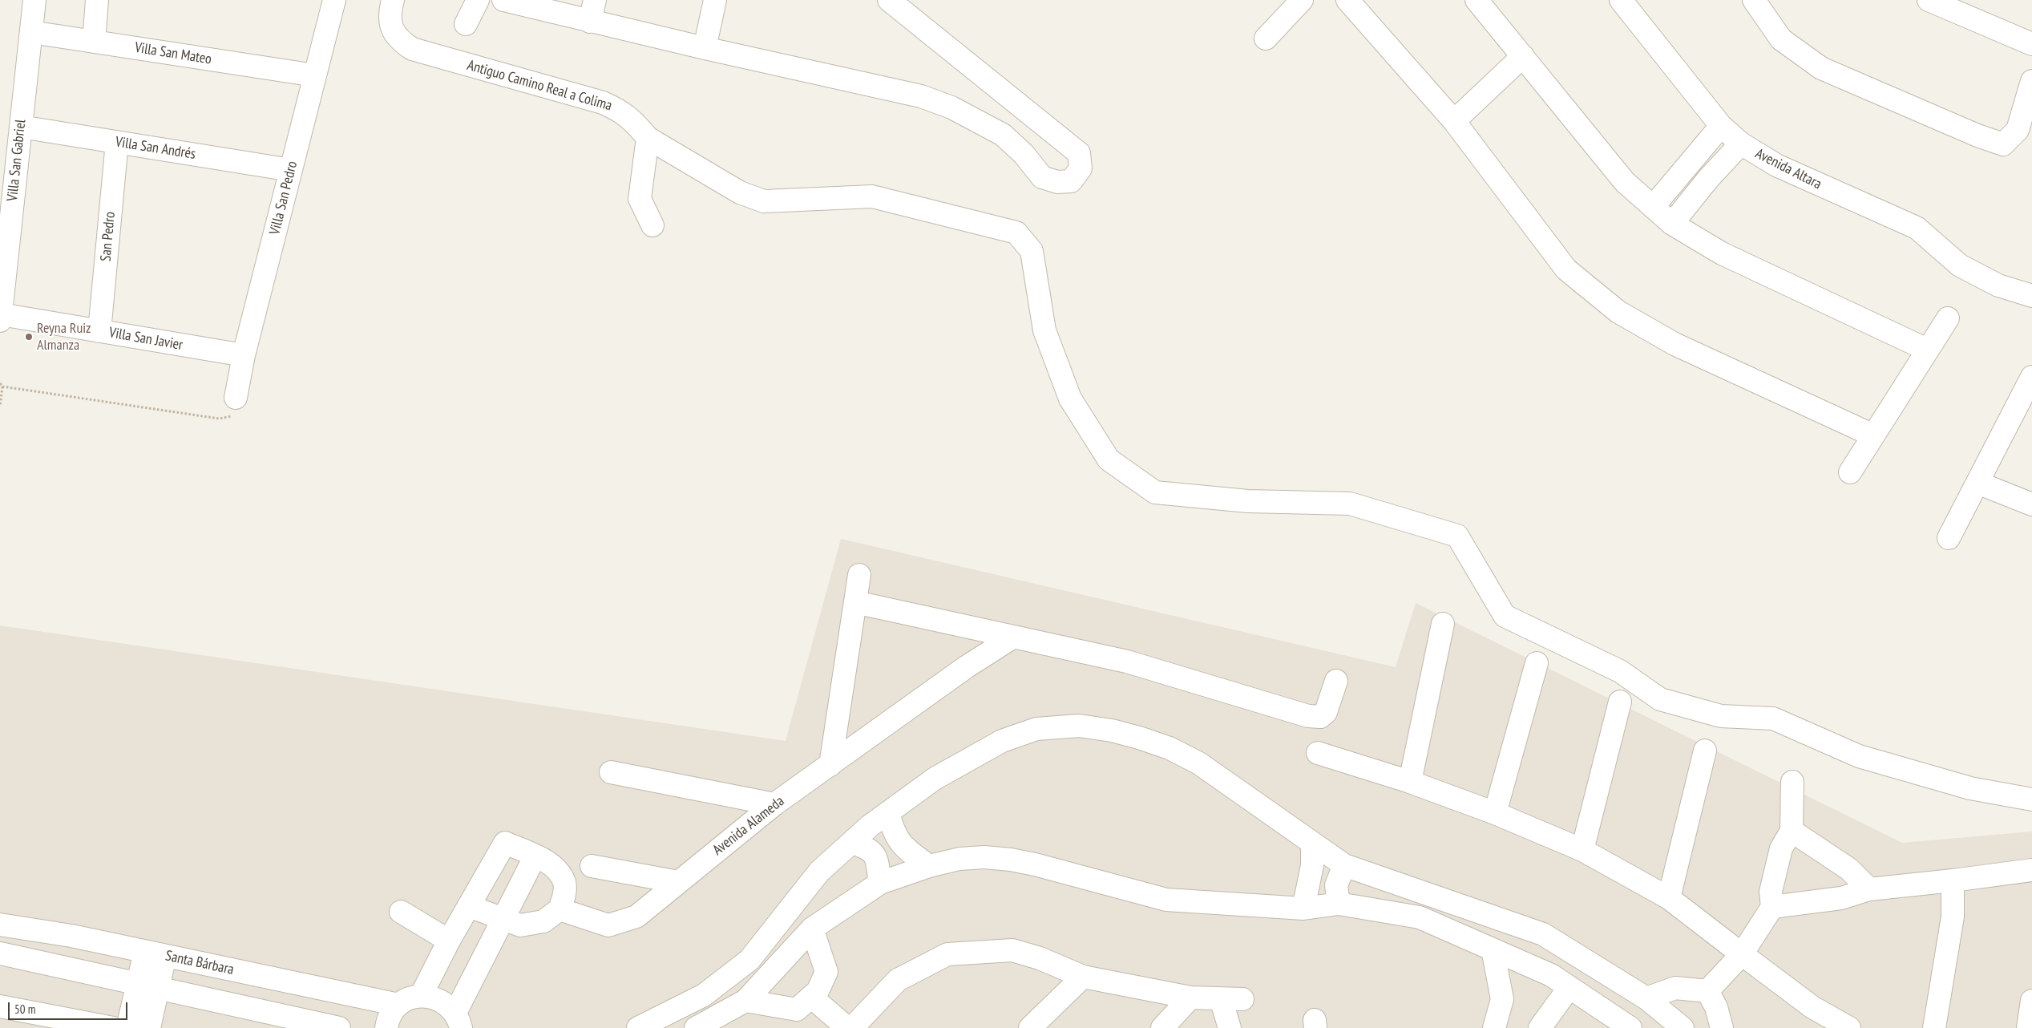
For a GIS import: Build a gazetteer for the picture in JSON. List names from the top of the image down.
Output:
{
  "streets": {
    "street": [
      "Villa San Mateo",
      "Antiguo Camino Real a Colima",
      "Villa San Andrés",
      "Villa San Gabriel",
      "Avenida Altara",
      "Villa San Pedro",
      "San Pedro",
      "Villa San Javier",
      "Avenida Alameda",
      "Santa Bárbara"
    ]
  },
  "crossings": [
    ["Villa San Mateo", "Villa San Gabriel"],
    ["Villa San Mateo", "Villa San Pedro"],
    ["Villa San Andrés", "Villa San Gabriel"],
    ["Villa San Andrés", "Villa San Pedro"],
    ["Villa San Andrés", "San Pedro"],
    ["Villa San Gabriel", "Villa San Javier"],
    ["Villa San Pedro", "Villa San Javier"],
    ["San Pedro", "Villa San Javier"]
  ],
  "places": ["Reyna Ruiz Almanza"],
  "scale_bar": "50 m"
}
